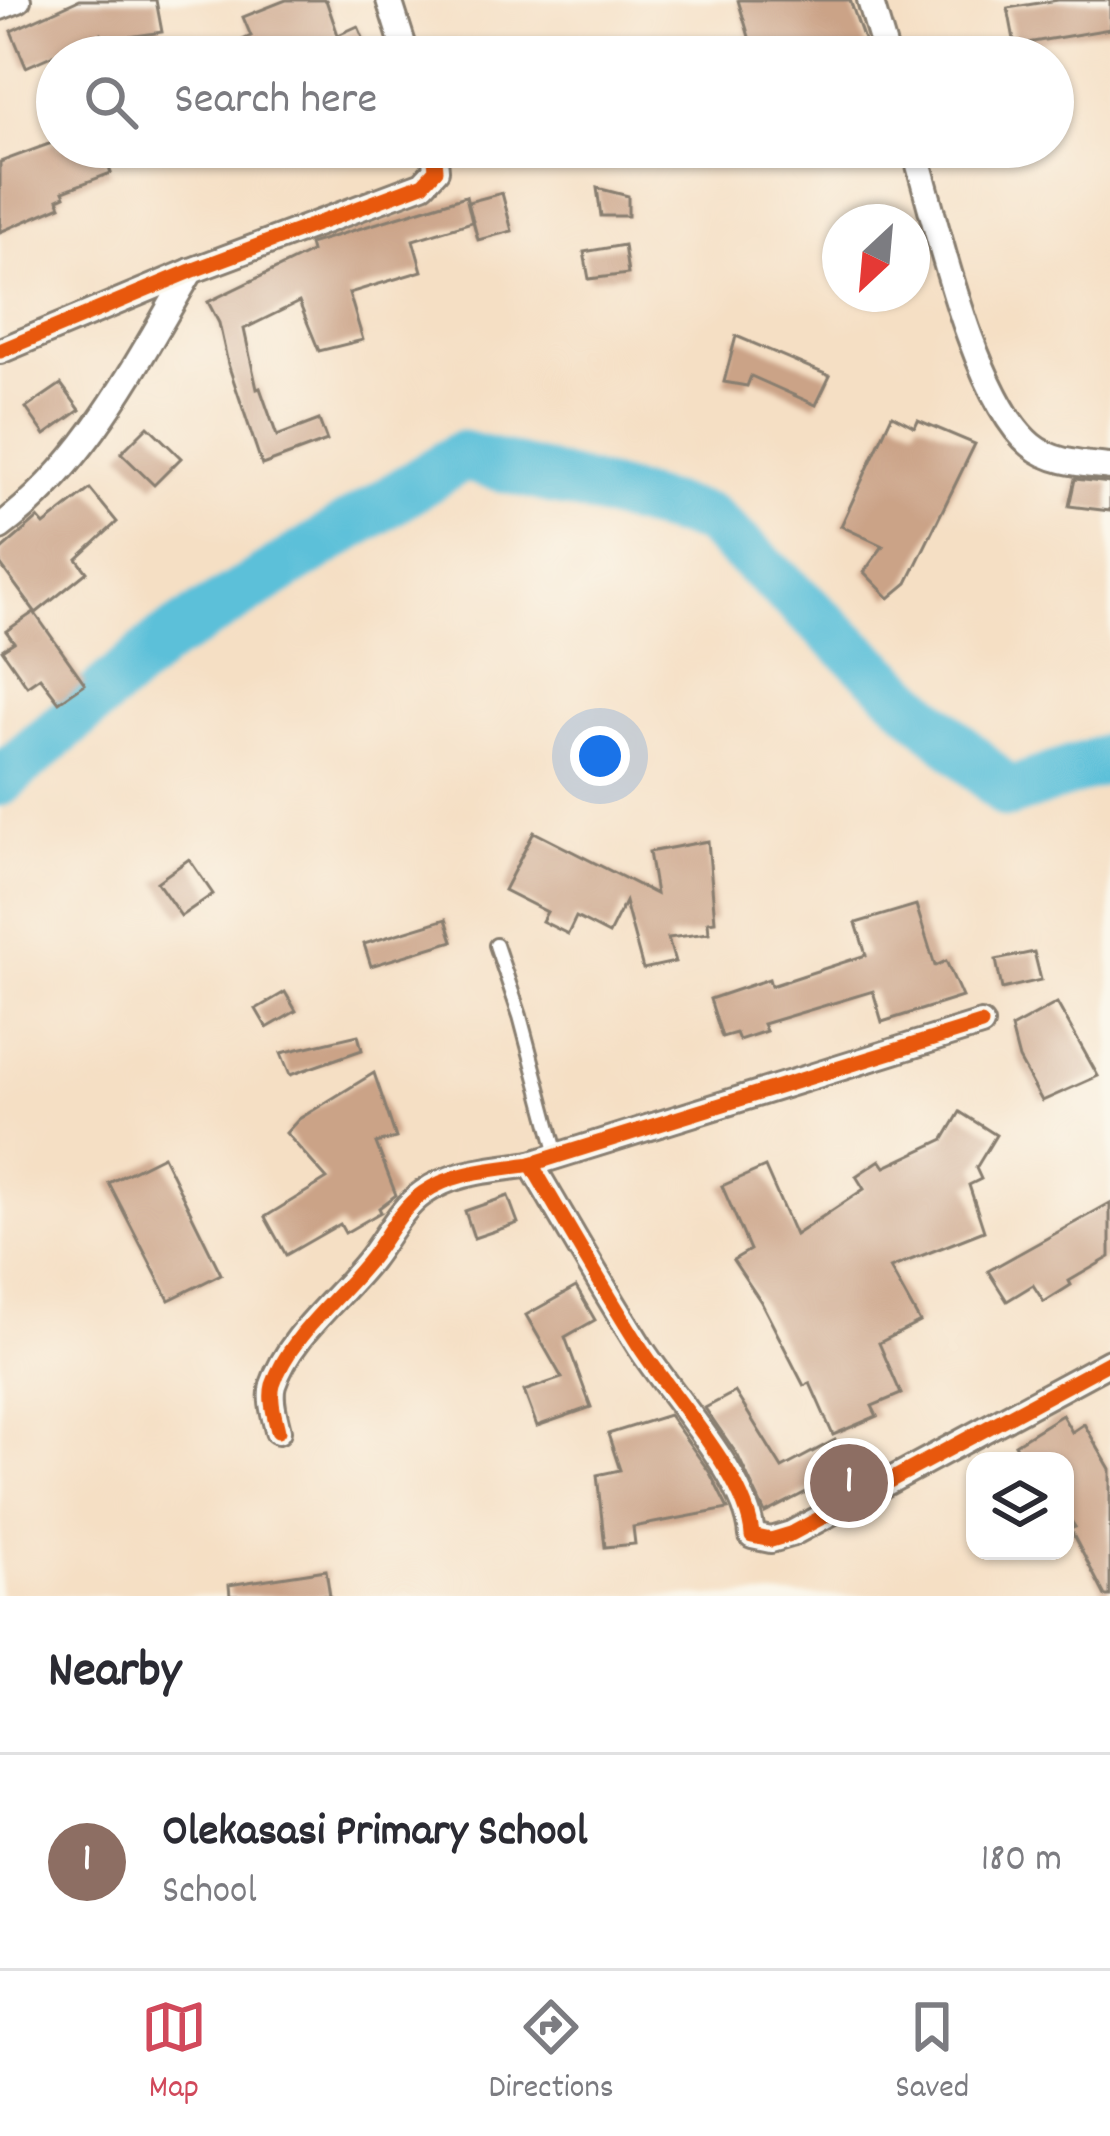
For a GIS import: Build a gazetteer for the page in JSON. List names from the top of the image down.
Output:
{
  "north": "bottom left",
  "page": {
    "search": "Search here",
    "pins": "1",
    "heading": "Nearby",
    "list": [
      {
        "mark": "1",
        "name": "Olekasasi Primary School",
        "note": "School",
        "value": "180 m"
      }
    ],
    "nav": ["Map", "Directions", "Saved"]
  }
}
